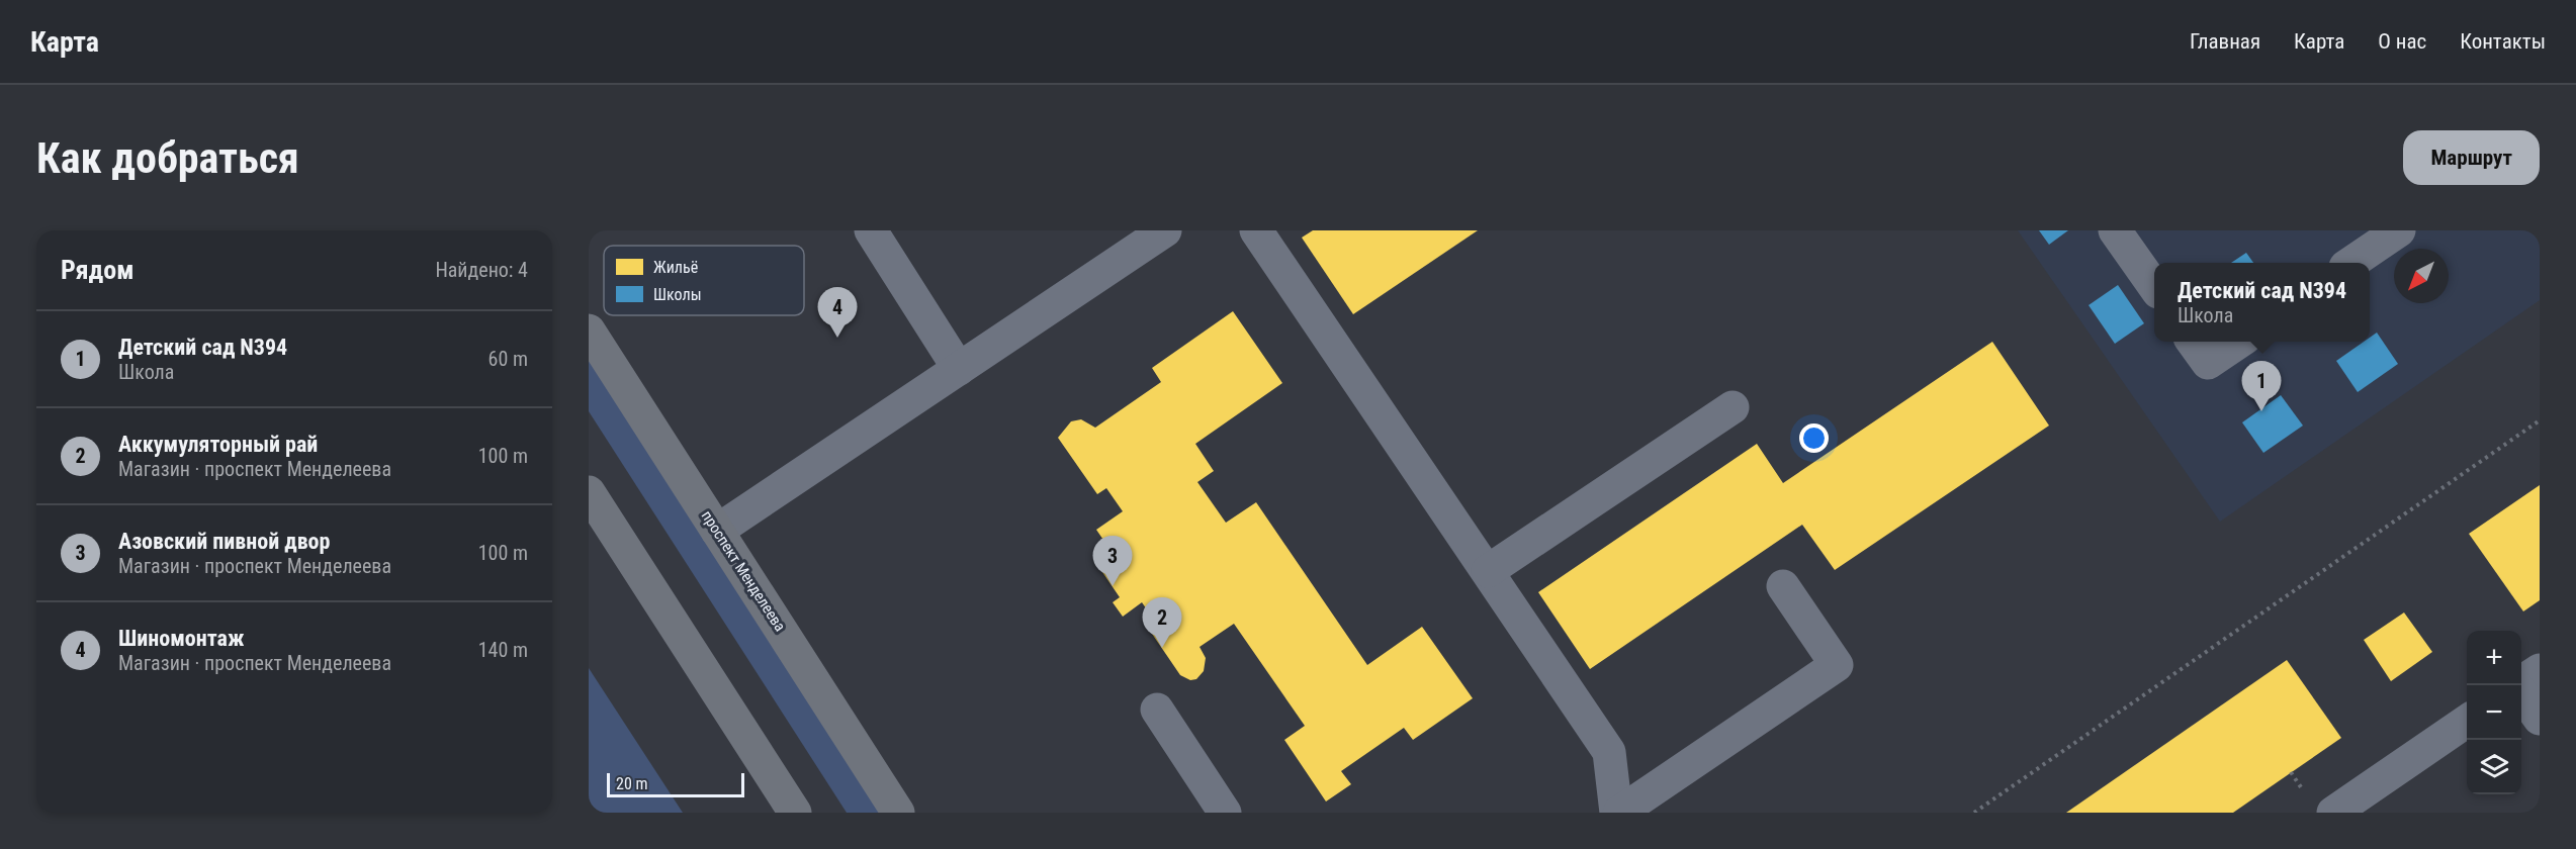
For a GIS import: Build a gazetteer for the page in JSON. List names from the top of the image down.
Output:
{
  "streets": {
    "main road": ["проспект Менделеева"]
  },
  "legend": ["Жильё", "Школы"],
  "scale_bar": "20 m",
  "north": "bottom left",
  "page": {
    "header": "Карта",
    "nav": [
      "Главная",
      "Карта",
      "О нас",
      "Контакты"
    ],
    "buttons": "Маршрут",
    "title": "Как добраться",
    "heading": ["Рядом", "Найдено: 4"],
    "popup": ["Детский сад N394", "Школа"],
    "pins": [
      "4",
      "1",
      "3",
      "2"
    ],
    "list": [
      {
        "mark": "1",
        "name": "Детский сад N394",
        "note": "Школа",
        "value": "60 m"
      },
      {
        "mark": "2",
        "name": "Аккумуляторный рай",
        "note": "Магазин · проспект Менделеева",
        "value": "100 m"
      },
      {
        "mark": "3",
        "name": "Азовский пивной двор",
        "note": "Магазин · проспект Менделеева",
        "value": "100 m"
      },
      {
        "mark": "4",
        "name": "Шиномонтаж",
        "note": "Магазин · проспект Менделеева",
        "value": "140 m"
      }
    ],
    "map_buttons": ["+", "−"],
    "scale": "20 m"
  }
}
